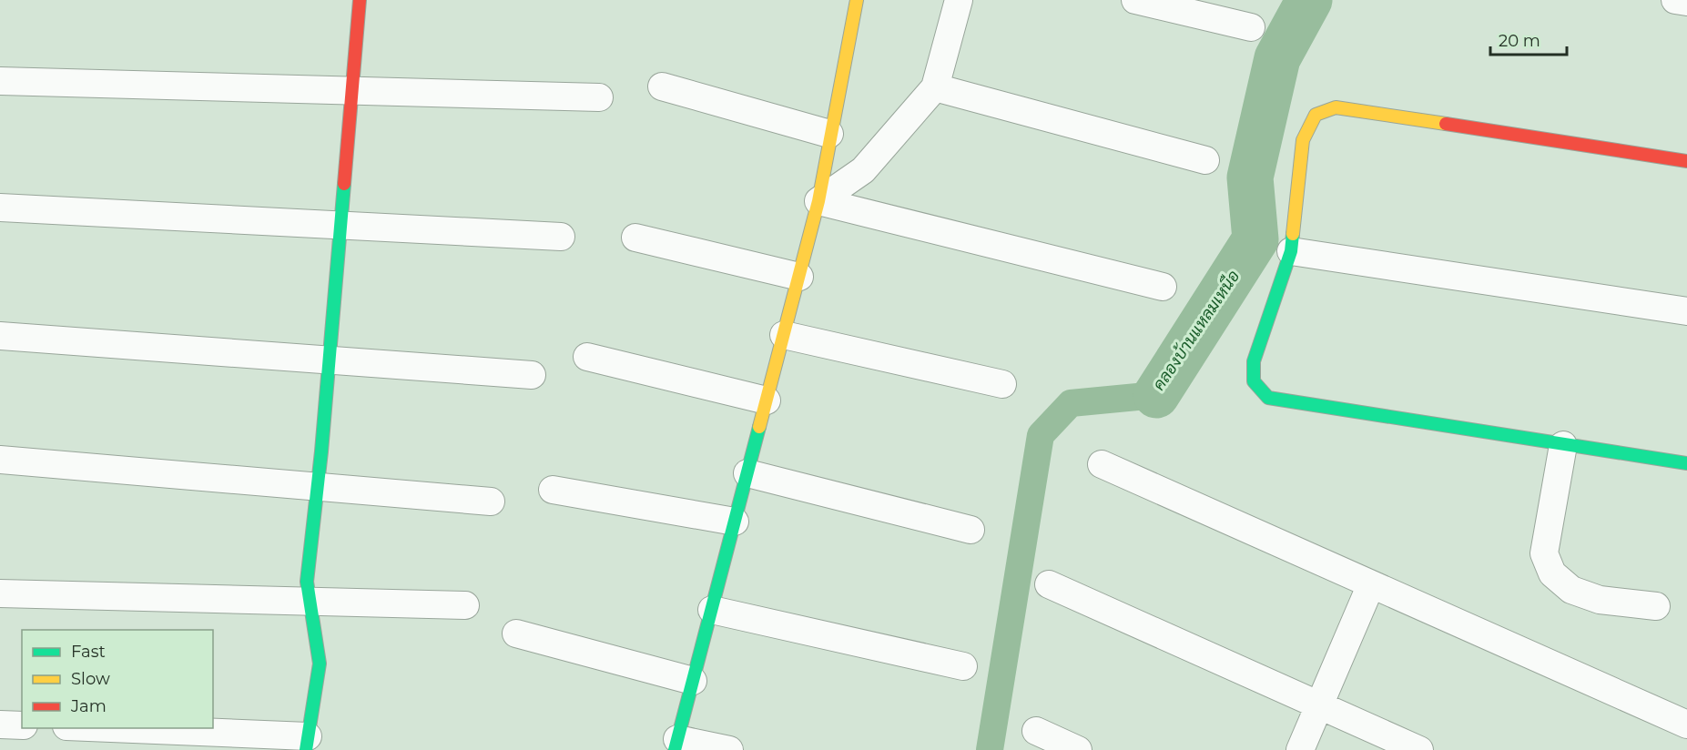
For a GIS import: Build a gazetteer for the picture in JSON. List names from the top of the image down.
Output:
{
  "water": ["คลองบ้านแหลมเหนือ"],
  "legend": ["Fast", "Slow", "Jam"],
  "scale_bar": "20 m"
}
